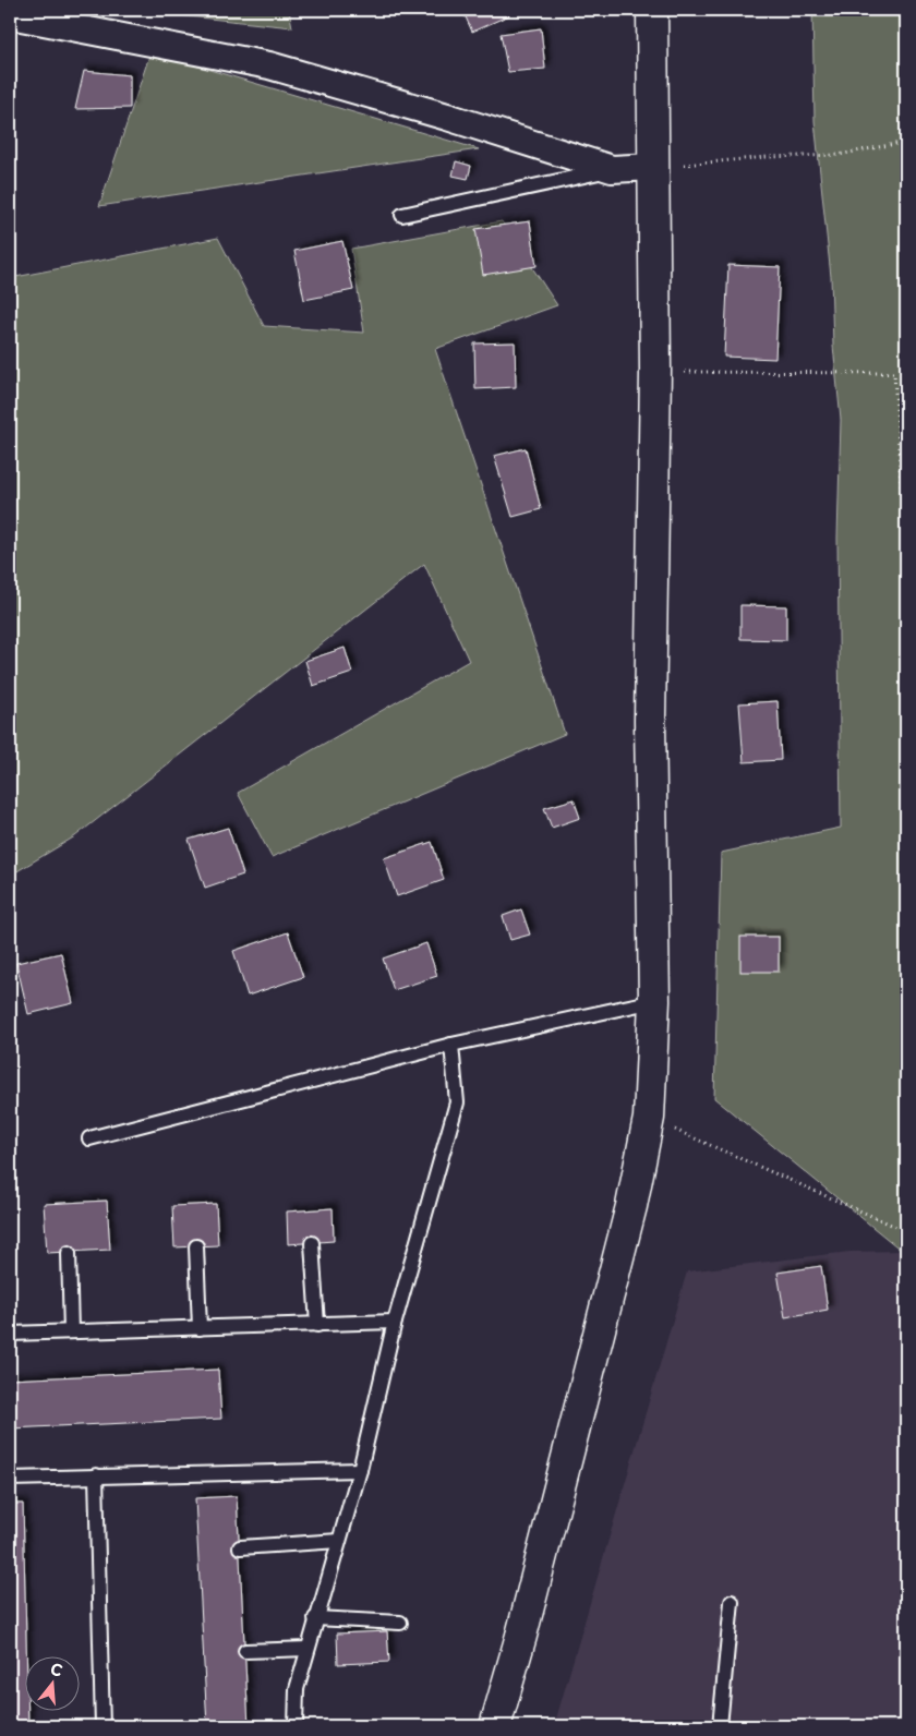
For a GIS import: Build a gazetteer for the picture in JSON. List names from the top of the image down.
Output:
{
  "north": "top"
}
